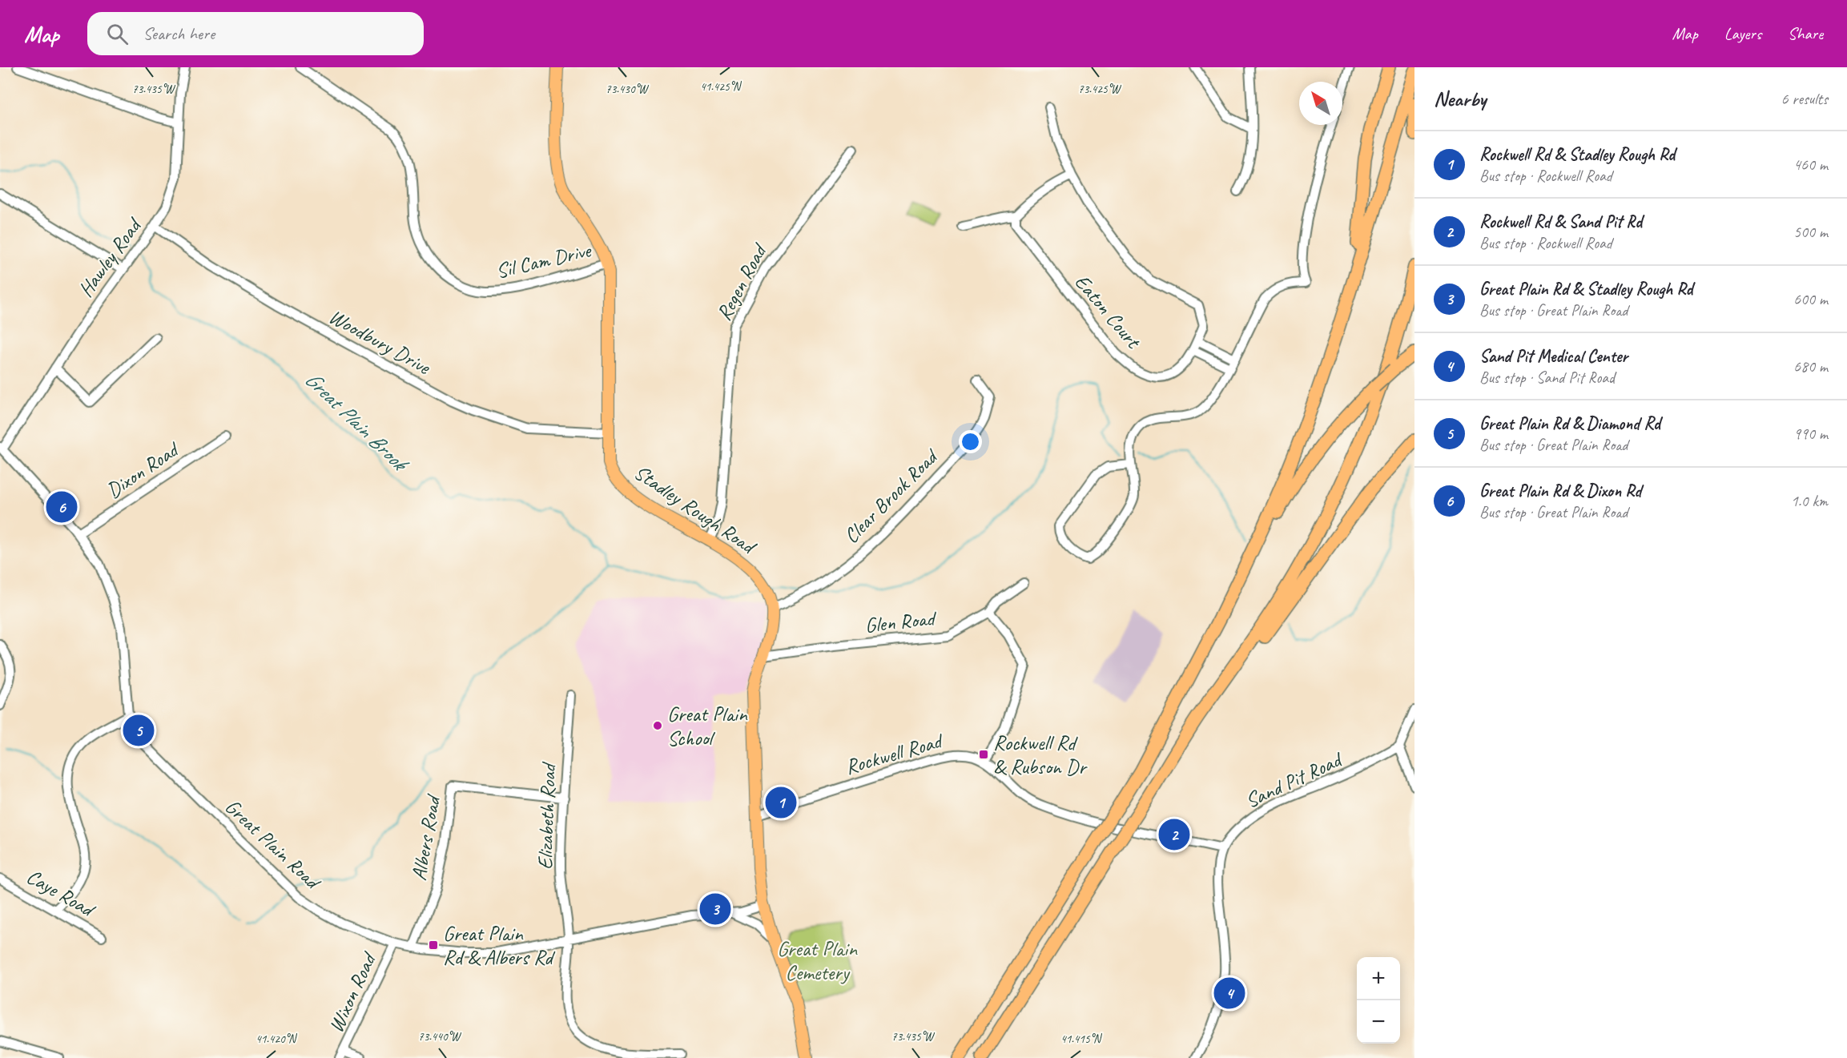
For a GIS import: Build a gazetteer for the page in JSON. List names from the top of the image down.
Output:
{
  "streets": {
    "main road": ["Stadley Rough Road", "Great Plain Road"],
    "street": [
      "Hawley Road",
      "Sil Cam Drive",
      "Regen Road",
      "Eaton Court",
      "Woodbury Drive",
      "Dixon Road",
      "Clear Brook Road",
      "Glen Road",
      "Rockwell Road",
      "Sand Pit Road",
      "Elizabeth Road",
      "Albers Road",
      "Caye Road",
      "Wixon Road"
    ]
  },
  "crossings": [
    ["Hawley Road", "Woodbury Drive"],
    ["Hawley Road", "Great Plain Road"],
    ["Sil Cam Drive", "Stadley Rough Road"],
    ["Regen Road", "Stadley Rough Road"],
    ["Woodbury Drive", "Stadley Rough Road"],
    ["Dixon Road", "Great Plain Road"],
    ["Clear Brook Road", "Stadley Rough Road"],
    ["Stadley Rough Road", "Glen Road"],
    ["Stadley Rough Road", "Rockwell Road"],
    ["Stadley Rough Road", "Great Plain Road"],
    ["Rockwell Road", "Sand Pit Road"],
    ["Elizabeth Road", "Albers Road"],
    ["Elizabeth Road", "Great Plain Road"],
    ["Albers Road", "Great Plain Road"],
    ["Great Plain Road", "Wixon Road"]
  ],
  "water": ["Great Plain Brook"],
  "parks": ["Great Plain Cemetery"],
  "places": {
    "other": ["Great Plain School"],
    "transit": ["Rockwell Rd & Rubson Dr", "Great Plain Rd & Albers Rd"]
  },
  "north": "top left",
  "page": {
    "header": "Map",
    "search": "Search here",
    "nav": ["Map", "Layers", "Share"],
    "heading": ["Nearby", "6 results"],
    "list": [
      {
        "mark": "1",
        "name": "Rockwell Rd & Stadley Rough Rd",
        "note": "Bus stop · Rockwell Road",
        "value": "460 m"
      },
      {
        "mark": "2",
        "name": "Rockwell Rd & Sand Pit Rd",
        "note": "Bus stop · Rockwell Road",
        "value": "500 m"
      },
      {
        "mark": "3",
        "name": "Great Plain Rd & Stadley Rough Rd",
        "note": "Bus stop · Great Plain Road",
        "value": "600 m"
      },
      {
        "mark": "4",
        "name": "Sand Pit Medical Center",
        "note": "Bus stop · Sand Pit Road",
        "value": "680 m"
      },
      {
        "mark": "5",
        "name": "Great Plain Rd & Diamond Rd",
        "note": "Bus stop · Great Plain Road",
        "value": "990 m"
      },
      {
        "mark": "6",
        "name": "Great Plain Rd & Dixon Rd",
        "note": "Bus stop · Great Plain Road",
        "value": "1.0 km"
      }
    ],
    "pins": [
      "6",
      "5",
      "1",
      "2",
      "3",
      "4"
    ],
    "map_buttons": ["+", "−"]
  },
  "coordinates": [
    "41.425°N",
    "73.435°W",
    "73.430°W",
    "73.425°W",
    "73.440°W",
    "41.420°N",
    "41.415°N"
  ]
}
